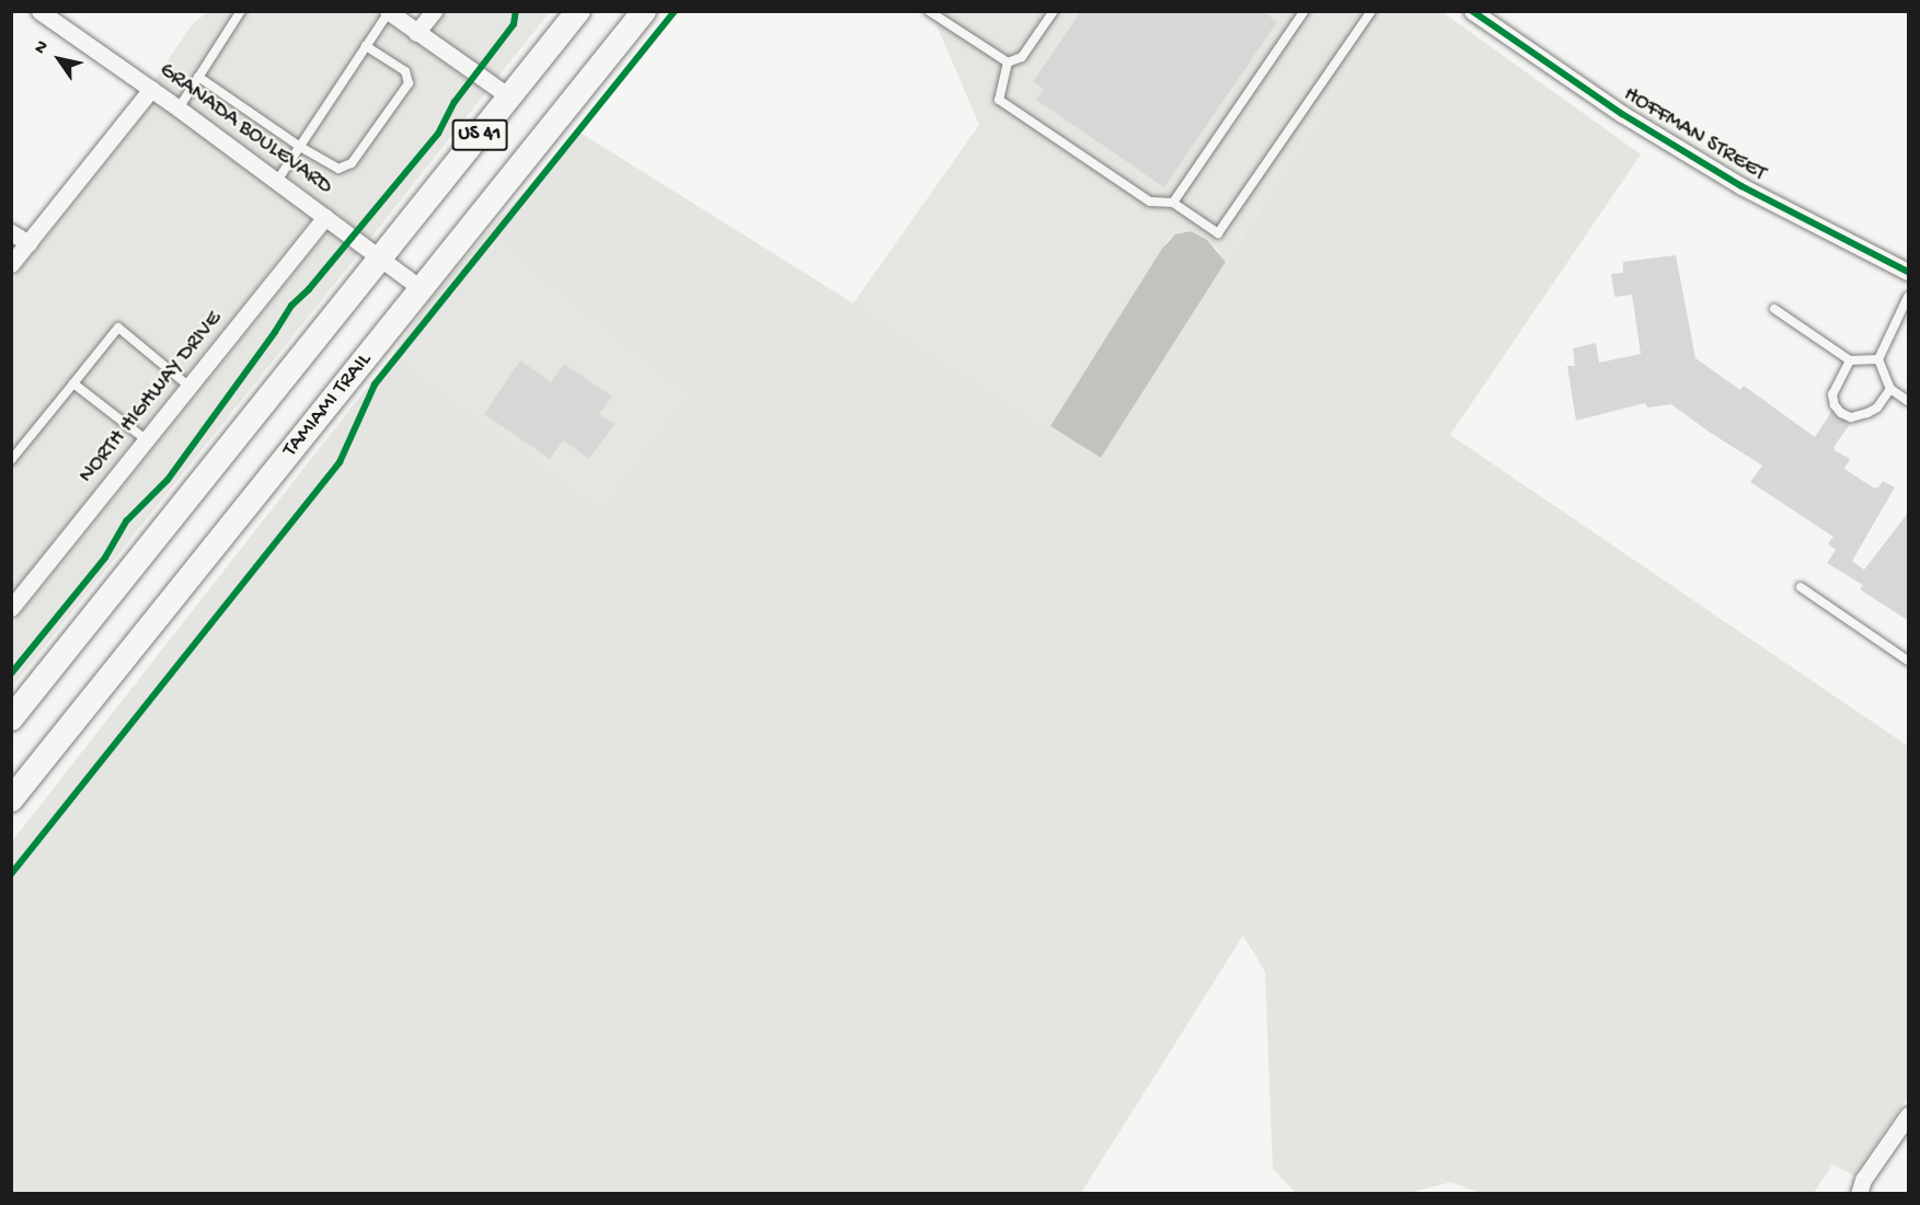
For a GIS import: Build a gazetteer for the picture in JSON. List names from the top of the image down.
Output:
{
  "streets": {
    "main road": ["US 41", "TAMIAMI TRAIL"],
    "street": ["GRANADA BOULEVARD", "HOFFMAN STREET", "NORTH HIGHWAY DRIVE"]
  },
  "crossings": [
    ["GRANADA BOULEVARD", "US 41"],
    ["GRANADA BOULEVARD", "NORTH HIGHWAY DRIVE"],
    ["GRANADA BOULEVARD", "TAMIAMI TRAIL"]
  ],
  "north": "top left"
}
